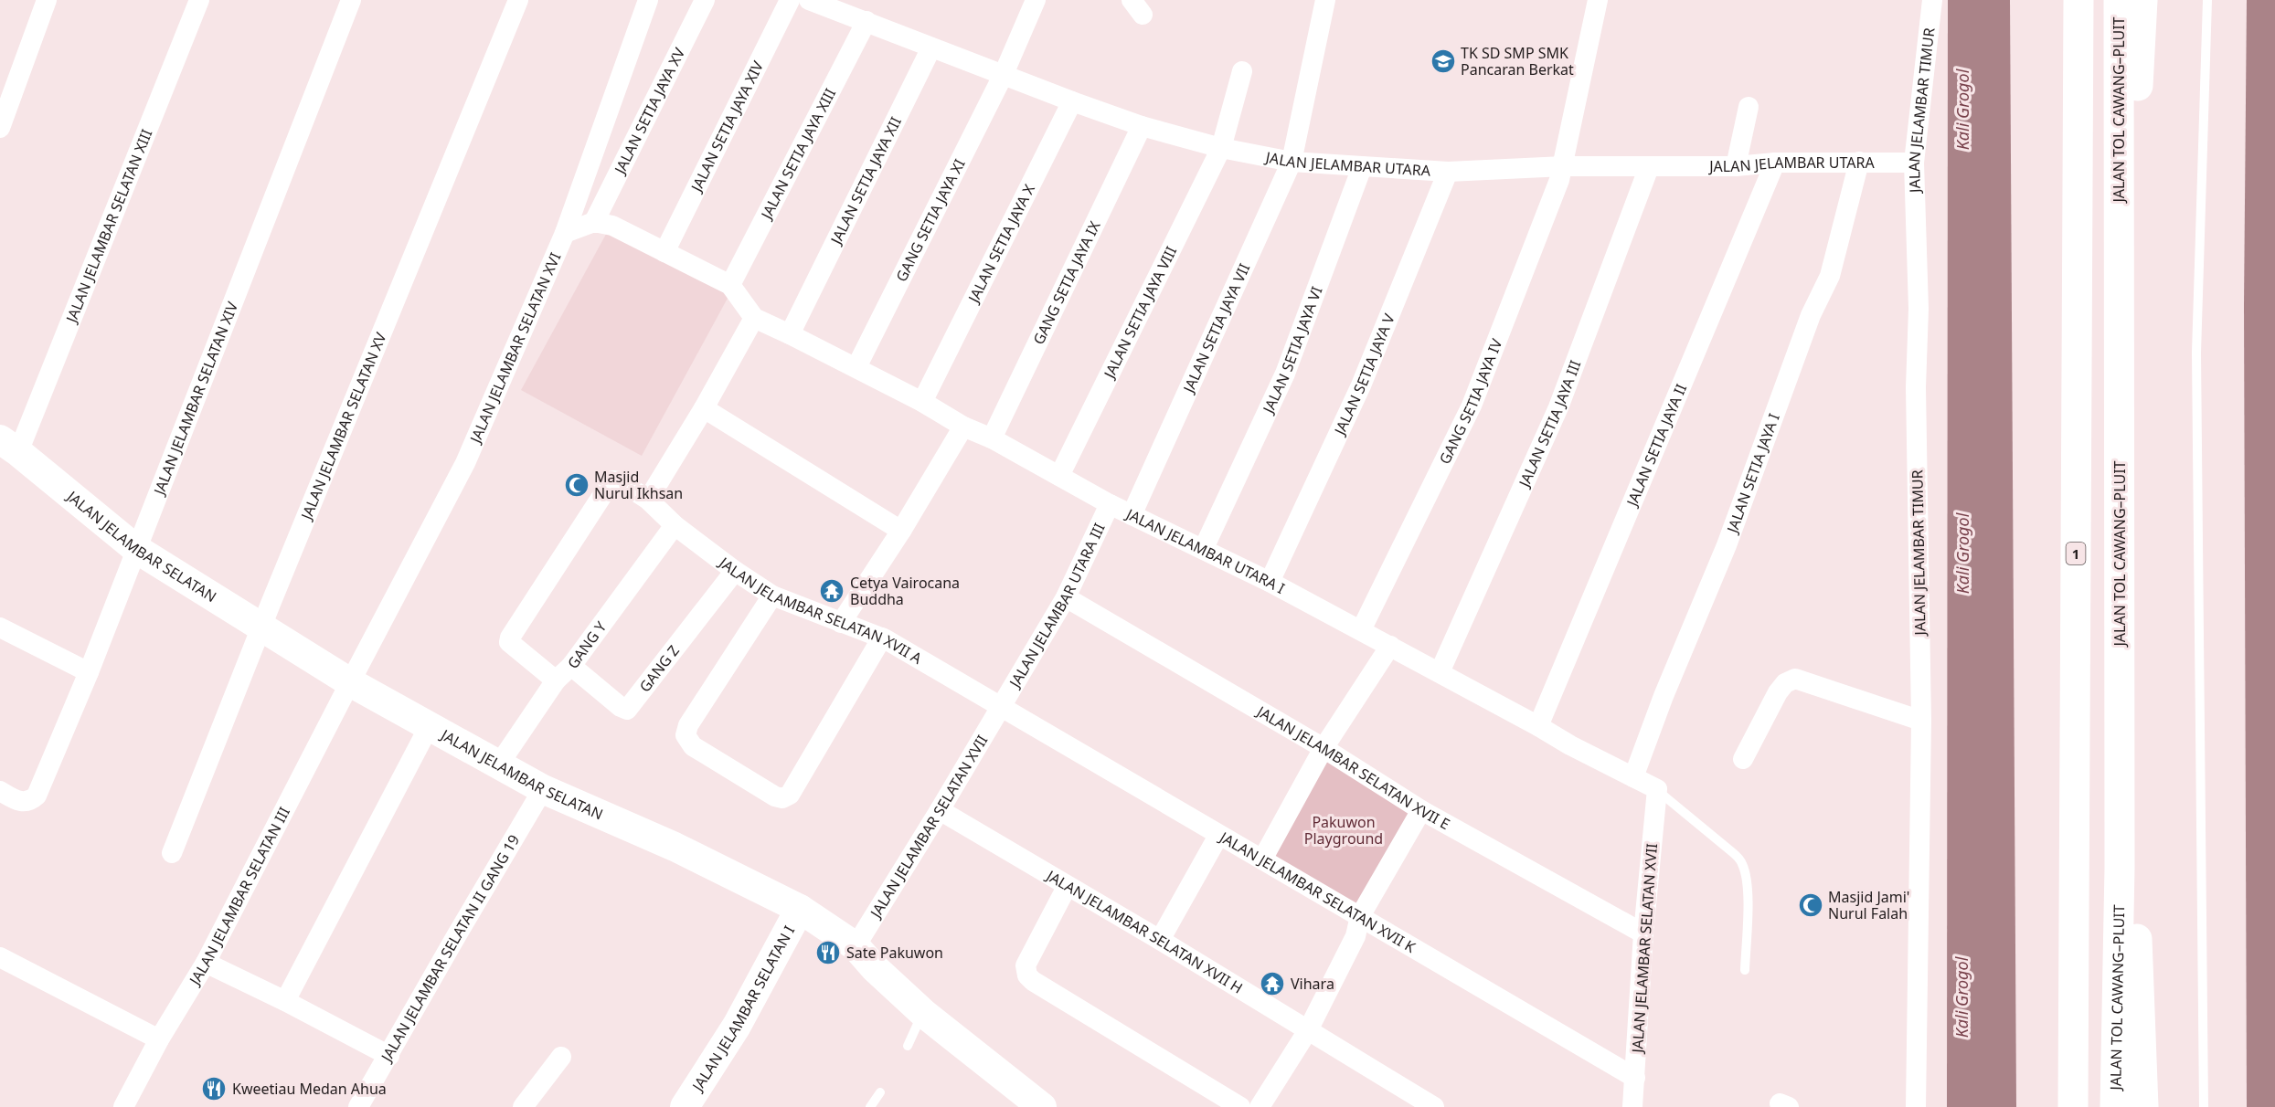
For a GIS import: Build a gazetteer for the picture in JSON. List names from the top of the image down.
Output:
{
  "streets": {
    "highway": ["JALAN TOL CAWANG–PLUIT", "1"],
    "street": [
      "JALAN JELAMBAR TIMUR",
      "JALAN SETIA JAYA XV",
      "JALAN SETIA JAYA XIV",
      "JALAN SETIA JAYA XIII",
      "JALAN JELAMBAR UTARA",
      "JALAN SETIA JAYA XII",
      "GANG SETIA JAYA XI",
      "JALAN JELAMBAR SELATAN XIII",
      "JALAN SETIA JAYA X",
      "GANG SETIA JAYA IX",
      "JALAN SETIA JAYA VIII",
      "JALAN SETIA JAYA VII",
      "JALAN JELAMBAR SELATAN XVI",
      "JALAN SETIA JAYA VI",
      "JALAN SETIA JAYA V",
      "JALAN JELAMBAR SELATAN XIV",
      "GANG SETIA JAYA IV",
      "JALAN SETIA JAYA III",
      "JALAN JELAMBAR SELATAN XV",
      "JALAN SETIA JAYA II",
      "JALAN SETIA JAYA I",
      "JALAN JELAMBAR SELATAN",
      "JALAN JELAMBAR UTARA I",
      "JALAN JELAMBAR UTARA III",
      "JALAN JELAMBAR SELATAN XVII A",
      "GANG Y",
      "GANG Z",
      "JALAN JELAMBAR SELATAN XVII E",
      "JALAN JELAMBAR SELATAN XVII",
      "JALAN JELAMBAR SELATAN XVII K",
      "JALAN JELAMBAR SELATAN III",
      "JALAN JELAMBAR SELATAN XVII H",
      "JALAN JELAMBAR SELATAN II GANG 19",
      "JALAN JELAMBAR SELATAN I"
    ]
  },
  "crossings": [
    ["JALAN JELAMBAR TIMUR", "JALAN JELAMBAR UTARA"],
    ["JALAN SETIA JAYA XV", "JALAN JELAMBAR UTARA I"],
    ["JALAN SETIA JAYA XIV", "JALAN JELAMBAR UTARA I"],
    ["JALAN SETIA JAYA XIII", "JALAN JELAMBAR UTARA"],
    ["JALAN SETIA JAYA XIII", "JALAN JELAMBAR UTARA I"],
    ["JALAN JELAMBAR UTARA", "JALAN SETIA JAYA XII"],
    ["JALAN JELAMBAR UTARA", "GANG SETIA JAYA XI"],
    ["JALAN JELAMBAR UTARA", "JALAN SETIA JAYA X"],
    ["JALAN JELAMBAR UTARA", "GANG SETIA JAYA IX"],
    ["JALAN JELAMBAR UTARA", "JALAN SETIA JAYA VIII"],
    ["JALAN JELAMBAR UTARA", "JALAN SETIA JAYA VII"],
    ["JALAN JELAMBAR UTARA", "JALAN SETIA JAYA VI"],
    ["JALAN JELAMBAR UTARA", "JALAN SETIA JAYA V"],
    ["JALAN JELAMBAR UTARA", "GANG SETIA JAYA IV"],
    ["JALAN JELAMBAR UTARA", "JALAN SETIA JAYA III"],
    ["JALAN JELAMBAR UTARA", "JALAN SETIA JAYA II"],
    ["JALAN JELAMBAR UTARA", "JALAN SETIA JAYA I"],
    ["JALAN SETIA JAYA XII", "JALAN JELAMBAR UTARA I"],
    ["GANG SETIA JAYA XI", "JALAN JELAMBAR UTARA I"],
    ["JALAN JELAMBAR SELATAN XIII", "JALAN JELAMBAR SELATAN"],
    ["JALAN SETIA JAYA X", "JALAN JELAMBAR UTARA I"],
    ["GANG SETIA JAYA IX", "JALAN JELAMBAR UTARA I"],
    ["JALAN SETIA JAYA VIII", "JALAN JELAMBAR UTARA I"],
    ["JALAN SETIA JAYA VII", "JALAN JELAMBAR UTARA I"],
    ["JALAN JELAMBAR SELATAN XVI", "JALAN JELAMBAR SELATAN"],
    ["JALAN JELAMBAR SELATAN XVI", "JALAN JELAMBAR SELATAN III"],
    ["JALAN SETIA JAYA VI", "JALAN JELAMBAR UTARA I"],
    ["JALAN SETIA JAYA V", "JALAN JELAMBAR UTARA I"],
    ["JALAN JELAMBAR SELATAN XIV", "JALAN JELAMBAR SELATAN"],
    ["GANG SETIA JAYA IV", "JALAN JELAMBAR UTARA I"],
    ["JALAN SETIA JAYA III", "JALAN JELAMBAR UTARA I"],
    ["JALAN JELAMBAR SELATAN XV", "JALAN JELAMBAR SELATAN"],
    ["JALAN SETIA JAYA II", "JALAN JELAMBAR UTARA I"],
    ["JALAN SETIA JAYA I", "JALAN JELAMBAR UTARA I"],
    ["JALAN JELAMBAR SELATAN", "GANG Y"],
    ["JALAN JELAMBAR SELATAN", "JALAN JELAMBAR SELATAN XVII"],
    ["JALAN JELAMBAR SELATAN", "JALAN JELAMBAR SELATAN III"],
    ["JALAN JELAMBAR SELATAN", "JALAN JELAMBAR SELATAN II GANG 19"],
    ["JALAN JELAMBAR SELATAN", "JALAN JELAMBAR SELATAN I"],
    ["JALAN JELAMBAR UTARA I", "JALAN JELAMBAR UTARA III"],
    ["JALAN JELAMBAR UTARA I", "JALAN JELAMBAR SELATAN XVII"],
    ["JALAN JELAMBAR UTARA III", "JALAN JELAMBAR SELATAN XVII A"],
    ["JALAN JELAMBAR UTARA III", "JALAN JELAMBAR SELATAN XVII E"],
    ["JALAN JELAMBAR UTARA III", "JALAN JELAMBAR SELATAN XVII"],
    ["JALAN JELAMBAR UTARA III", "JALAN JELAMBAR SELATAN XVII K"],
    ["JALAN JELAMBAR SELATAN XVII A", "GANG Y"],
    ["JALAN JELAMBAR SELATAN XVII A", "GANG Z"],
    ["JALAN JELAMBAR SELATAN XVII A", "JALAN JELAMBAR SELATAN XVII"],
    ["JALAN JELAMBAR SELATAN XVII A", "JALAN JELAMBAR SELATAN XVII K"],
    ["GANG Y", "GANG Z"],
    ["JALAN JELAMBAR SELATAN XVII E", "JALAN JELAMBAR SELATAN XVII"],
    ["JALAN JELAMBAR SELATAN XVII", "JALAN JELAMBAR SELATAN XVII K"],
    ["JALAN JELAMBAR SELATAN XVII", "JALAN JELAMBAR SELATAN XVII H"]
  ],
  "water": ["Kali Grogol"],
  "parks": ["Pakuwon Playground"],
  "places": {
    "school or university": ["TK SD SMP SMK Pancaran Berkat"],
    "mosque": ["Masjid Nurul Ikhsan", "Masjid Jami' Nurul Falah"],
    "temple": ["Cetya Vairocana Buddha", "Vihara"],
    "restaurant": ["Sate Pakuwon", "Kweetiau Medan Ahua"]
  }
}
